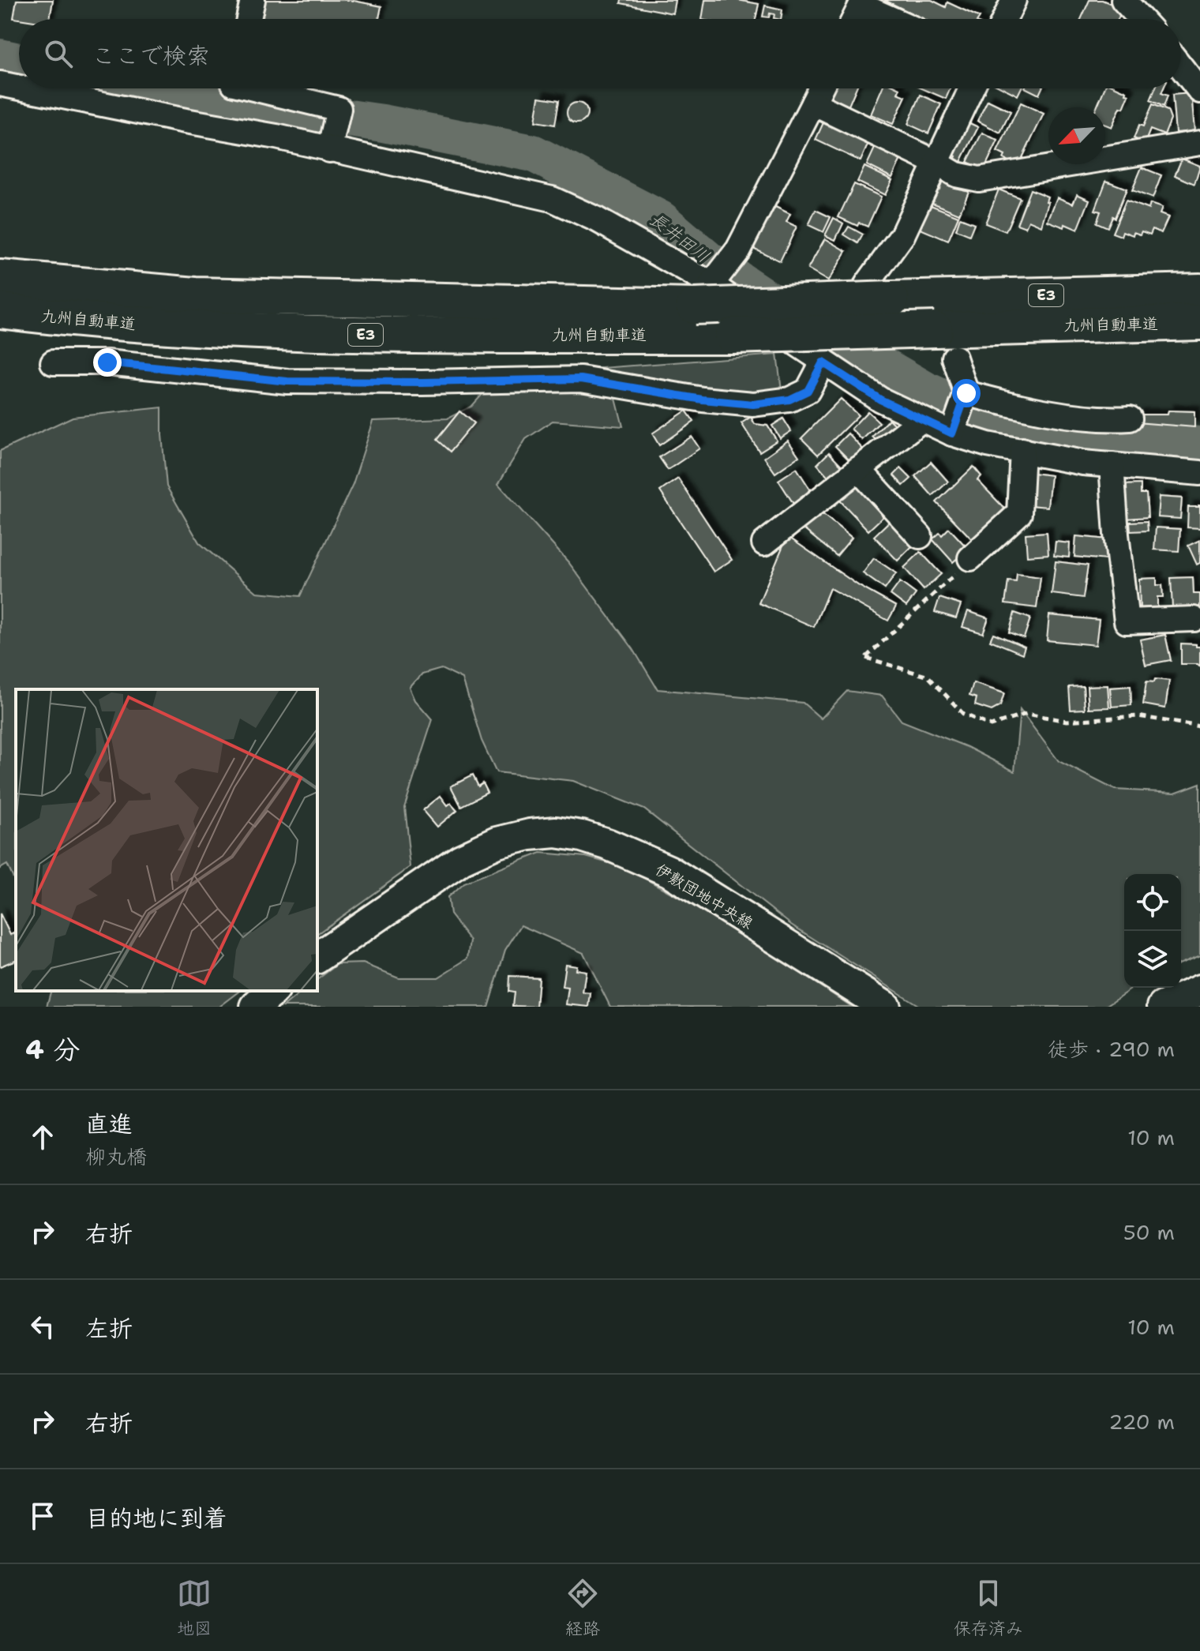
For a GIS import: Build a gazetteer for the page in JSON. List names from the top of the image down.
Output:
{
  "streets": {
    "highway": ["E3", "九州自動車道"],
    "street": ["伊敷団地中央線"]
  },
  "water": ["長井田川"],
  "north": "bottom left",
  "page": {
    "search": "ここで検索",
    "heading": ["4 分", "徒歩 · 290 m"],
    "list": [
      ["直進", "柳丸橋", "10 m"],
      ["右折", "50 m"],
      ["左折", "10 m"],
      ["右折", "220 m"],
      "目的地に到着"
    ],
    "nav": ["地図", "経路", "保存済み"]
  }
}
